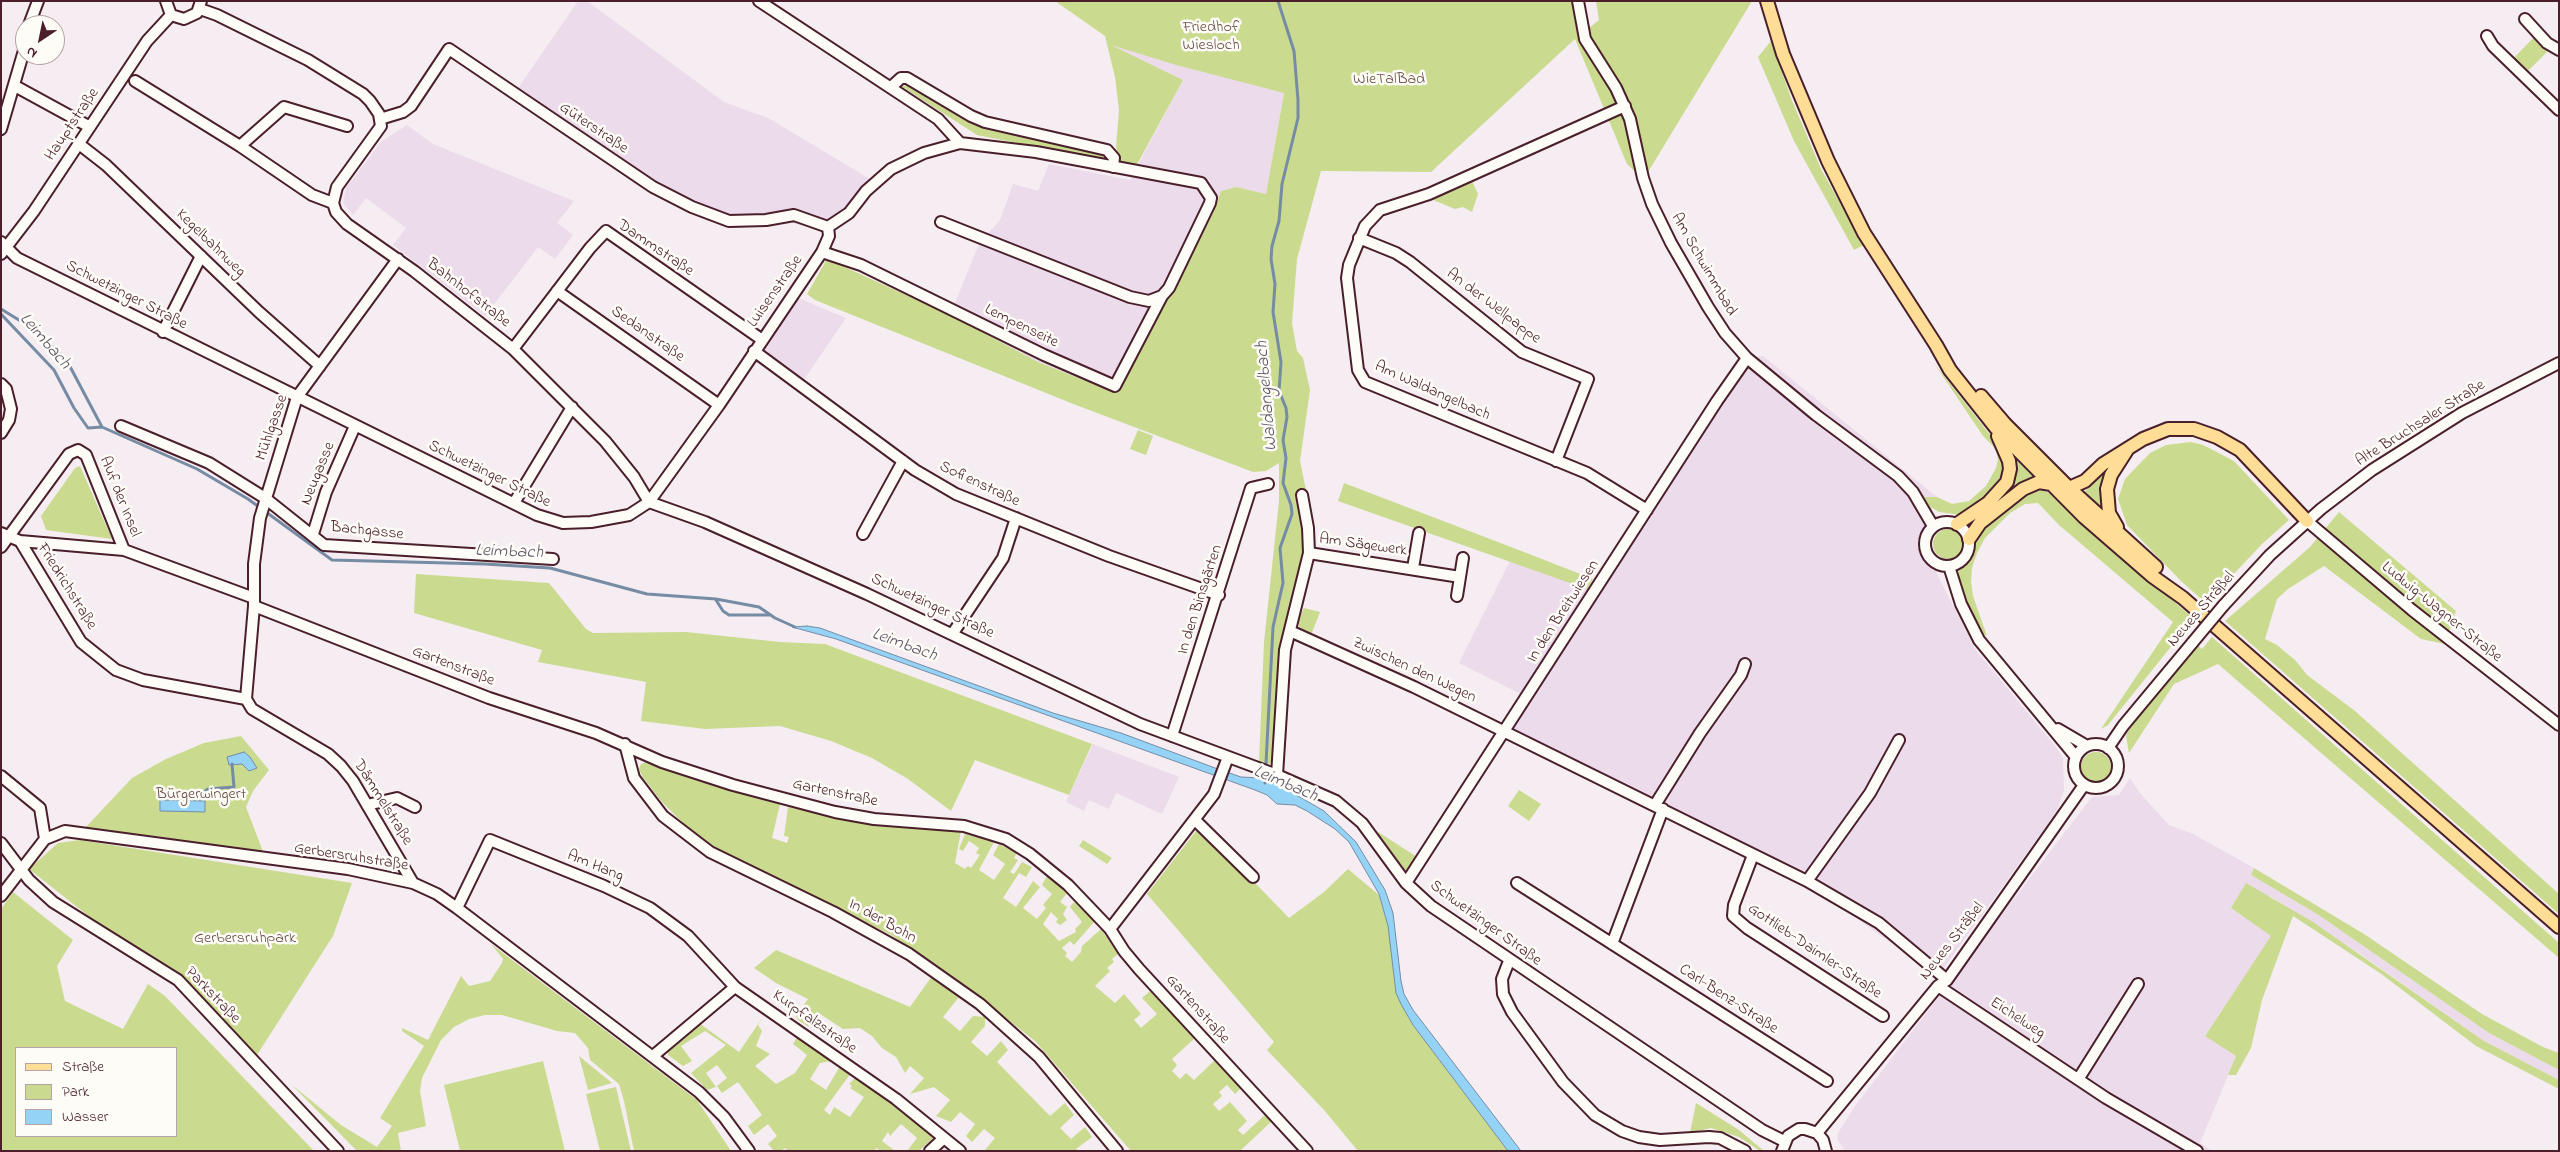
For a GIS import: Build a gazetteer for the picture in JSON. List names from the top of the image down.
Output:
{
  "streets": {
    "street": [
      "Hauptstraße",
      "Güterstraße",
      "Kegelbahnweg",
      "Dammstraße",
      "Am Schwimmbad",
      "Luisenstraße",
      "Bahnhofstraße",
      "Schwetzinger Straße",
      "An der Wellpappe",
      "Lempenseite",
      "Sedanstraße",
      "Am Waldangelbach",
      "Alte Bruchsaler Straße",
      "Mühlgasse",
      "Neugasse",
      "Sofienstraße",
      "Auf der Insel",
      "Bachgasse",
      "Am Sägewerk",
      "Friedrichstraße",
      "In den Binsgärten",
      "Neues Sträßel",
      "In den Breitwiesen",
      "Ludwig-Wagner-Straße",
      "Gartenstraße",
      "Zwischen den Wegen",
      "Dämmelstraße",
      "Gerbersruhstraße",
      "Am Hang",
      "In der Bohn",
      "Gottlieb-Daimler-Straße",
      "Parkstraße",
      "Carl-Benz-Straße",
      "Eichelweg",
      "Kurpfalzstraße"
    ]
  },
  "crossings": [
    ["Hauptstraße", "Kegelbahnweg"],
    ["Hauptstraße", "Schwetzinger Straße"],
    ["Güterstraße", "Luisenstraße"],
    ["Kegelbahnweg", "Mühlgasse"],
    ["Dammstraße", "Luisenstraße"],
    ["Dammstraße", "Bahnhofstraße"],
    ["Dammstraße", "Sedanstraße"],
    ["Am Schwimmbad", "Am Waldangelbach"],
    ["Am Schwimmbad", "In den Breitwiesen"],
    ["Luisenstraße", "Bahnhofstraße"],
    ["Luisenstraße", "Schwetzinger Straße"],
    ["Luisenstraße", "Lempenseite"],
    ["Luisenstraße", "Sedanstraße"],
    ["Luisenstraße", "Sofienstraße"],
    ["Bahnhofstraße", "Schwetzinger Straße"],
    ["Bahnhofstraße", "Mühlgasse"],
    ["Schwetzinger Straße", "Mühlgasse"],
    ["Schwetzinger Straße", "Neugasse"],
    ["Schwetzinger Straße", "In den Binsgärten"],
    ["Schwetzinger Straße", "In den Breitwiesen"],
    ["An der Wellpappe", "Am Waldangelbach"],
    ["Am Waldangelbach", "In den Breitwiesen"],
    ["Alte Bruchsaler Straße", "Neues Sträßel"],
    ["Alte Bruchsaler Straße", "Ludwig-Wagner-Straße"],
    ["Mühlgasse", "Bachgasse"],
    ["Mühlgasse", "Gartenstraße"],
    ["Neugasse", "Bachgasse"],
    ["Sofienstraße", "In den Binsgärten"],
    ["Auf der Insel", "Friedrichstraße"],
    ["Auf der Insel", "Gartenstraße"],
    ["Am Sägewerk", "Zwischen den Wegen"],
    ["Friedrichstraße", "Gartenstraße"],
    ["Friedrichstraße", "Dämmelstraße"],
    ["Neues Sträßel", "Ludwig-Wagner-Straße"],
    ["Neues Sträßel", "Zwischen den Wegen"],
    ["Neues Sträßel", "Eichelweg"],
    ["In den Breitwiesen", "Zwischen den Wegen"],
    ["Gartenstraße", "In der Bohn"],
    ["Zwischen den Wegen", "Gottlieb-Daimler-Straße"],
    ["Zwischen den Wegen", "Eichelweg"],
    ["Dämmelstraße", "Gerbersruhstraße"],
    ["Gerbersruhstraße", "Am Hang"],
    ["Am Hang", "Kurpfalzstraße"]
  ],
  "water": ["Leimbach", "Waldangelbach"],
  "parks": [
    "Friedhof Wiesloch",
    "WieTalBad",
    "Bürgerwingert",
    "Gerbersruhpark"
  ],
  "legend": ["Straße", "Park", "Wasser"],
  "north": "bottom left"
}
